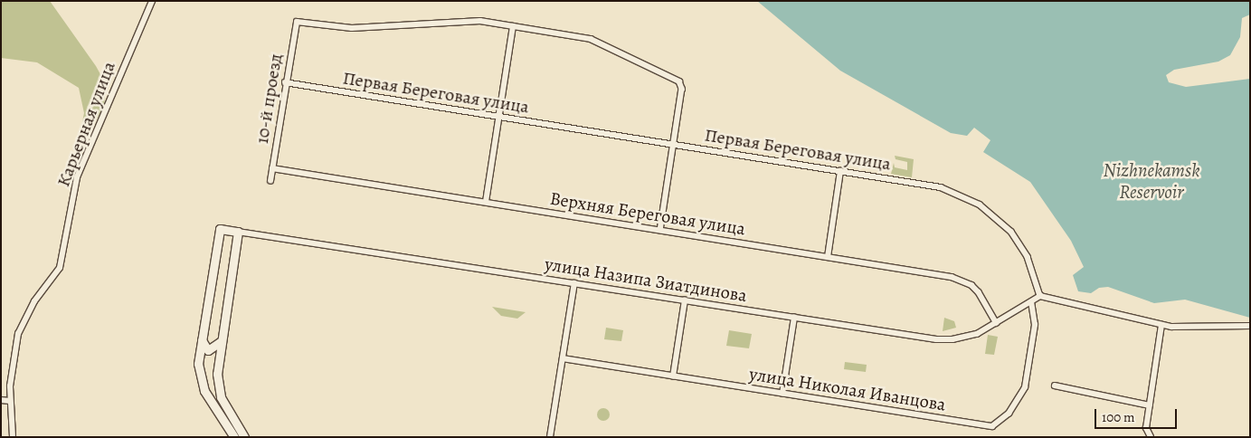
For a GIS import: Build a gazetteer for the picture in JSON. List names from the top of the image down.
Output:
{
  "streets": {
    "street": [
      "Первая Береговая улица",
      "10-й проезд",
      "Карьерная улица",
      "Верхняя Береговая улица",
      "улица Назипа Зиатдинова",
      "улица Николая Иванцова"
    ]
  },
  "crossings": [
    ["Первая Береговая улица", "10-й проезд"],
    ["Первая Береговая улица", "улица Назипа Зиатдинова"],
    ["10-й проезд", "Верхняя Береговая улица"],
    ["Верхняя Береговая улица", "улица Назипа Зиатдинова"],
    ["улица Назипа Зиатдинова", "улица Николая Иванцова"]
  ],
  "water": ["Nizhnekamsk Reservoir"],
  "scale_bar": "100 m"
}
